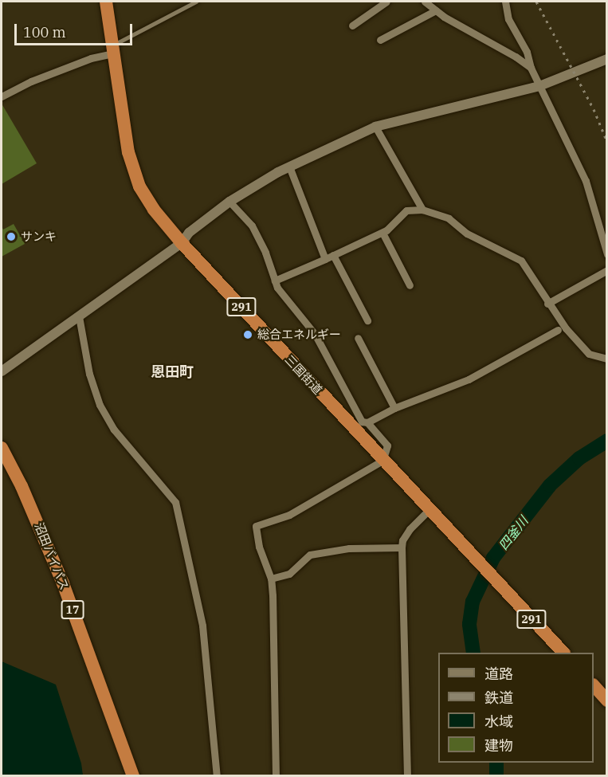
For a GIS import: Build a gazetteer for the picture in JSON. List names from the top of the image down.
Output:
{
  "streets": {
    "highway": [
      "291",
      "三国街道",
      "沼田バイパス",
      "17"
    ]
  },
  "districts": ["恩田町"],
  "water": ["四釜川"],
  "places": ["サンキ", "総合エネルギー"],
  "legend": [
    "道路",
    "鉄道",
    "水域",
    "建物"
  ],
  "scale_bar": "100 m"
}
